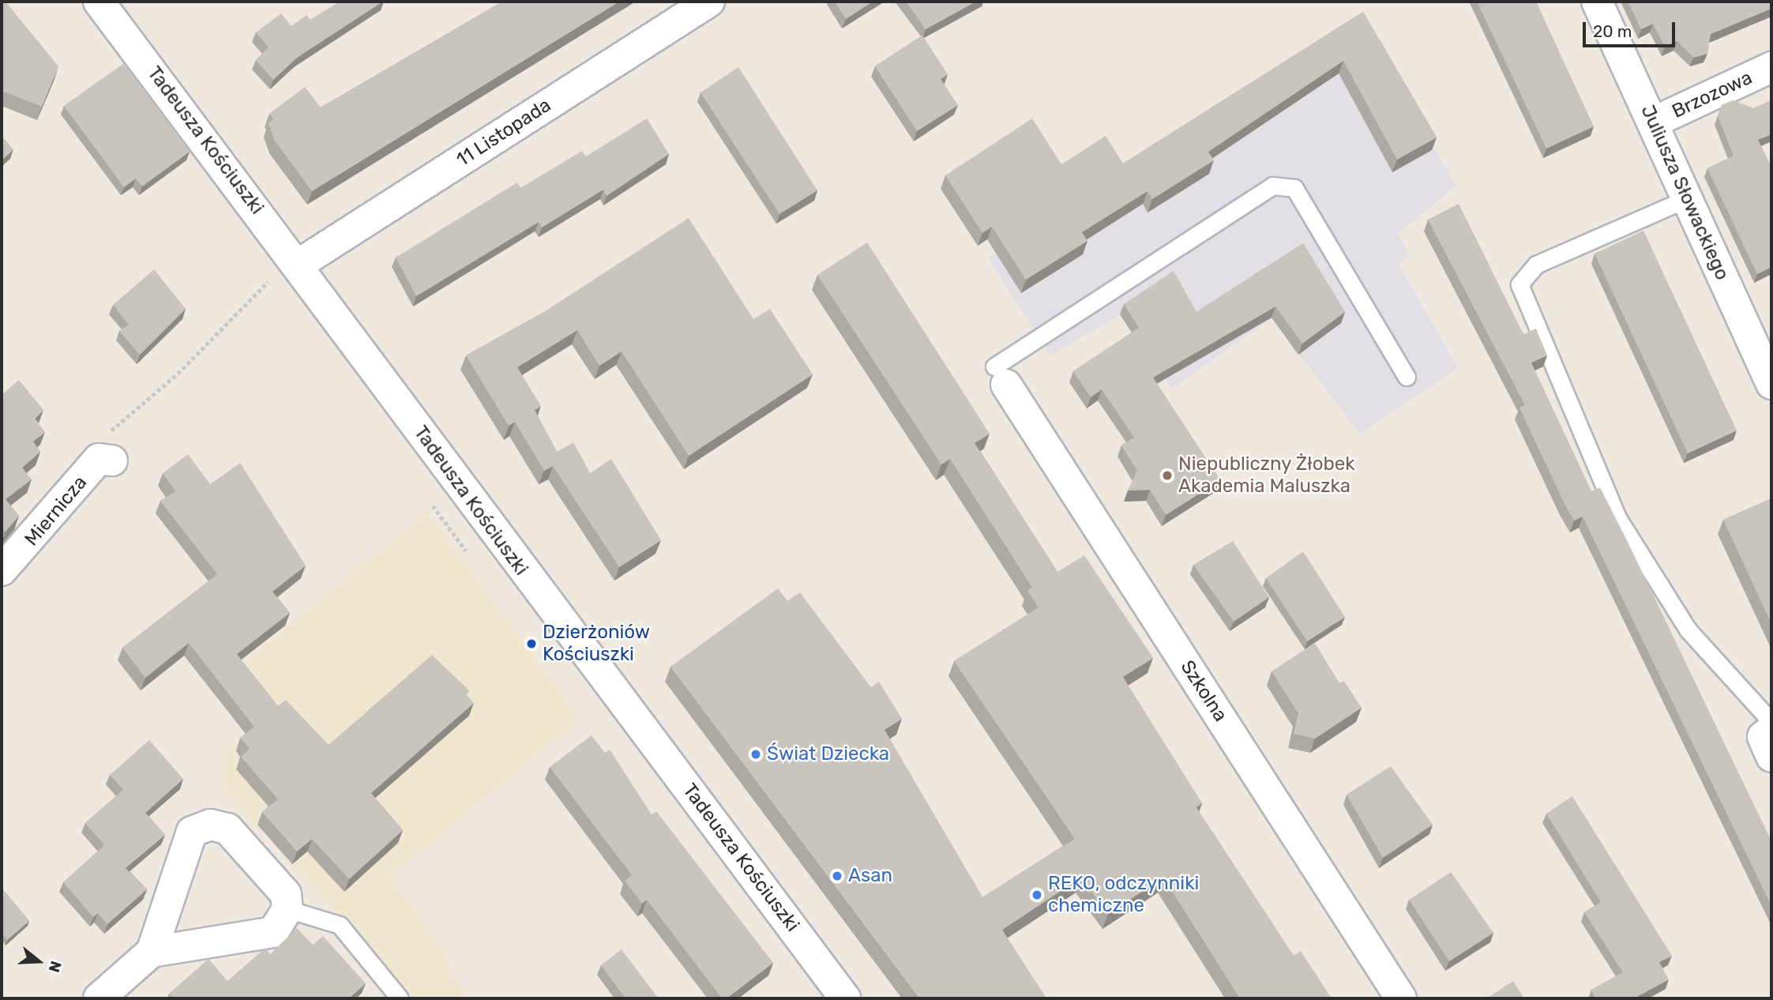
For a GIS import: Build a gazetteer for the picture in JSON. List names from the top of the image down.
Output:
{
  "streets": {
    "street": [
      "Brzozowa",
      "11 Listopada",
      "Tadeusza Kościuszki",
      "Juliusza Słowackiego",
      "Miernicza",
      "Szkolna"
    ]
  },
  "crossings": [
    ["Brzozowa", "Juliusza Słowackiego"],
    ["11 Listopada", "Tadeusza Kościuszki"]
  ],
  "places": [
    "Niepubliczny Żłobek Akademia Maluszka",
    "Dzierżoniów Kościuszki",
    "Świat Dziecka",
    "Asan",
    "REKO, odczynniki chemiczne"
  ],
  "scale_bar": "20 m",
  "north": "right"
}
